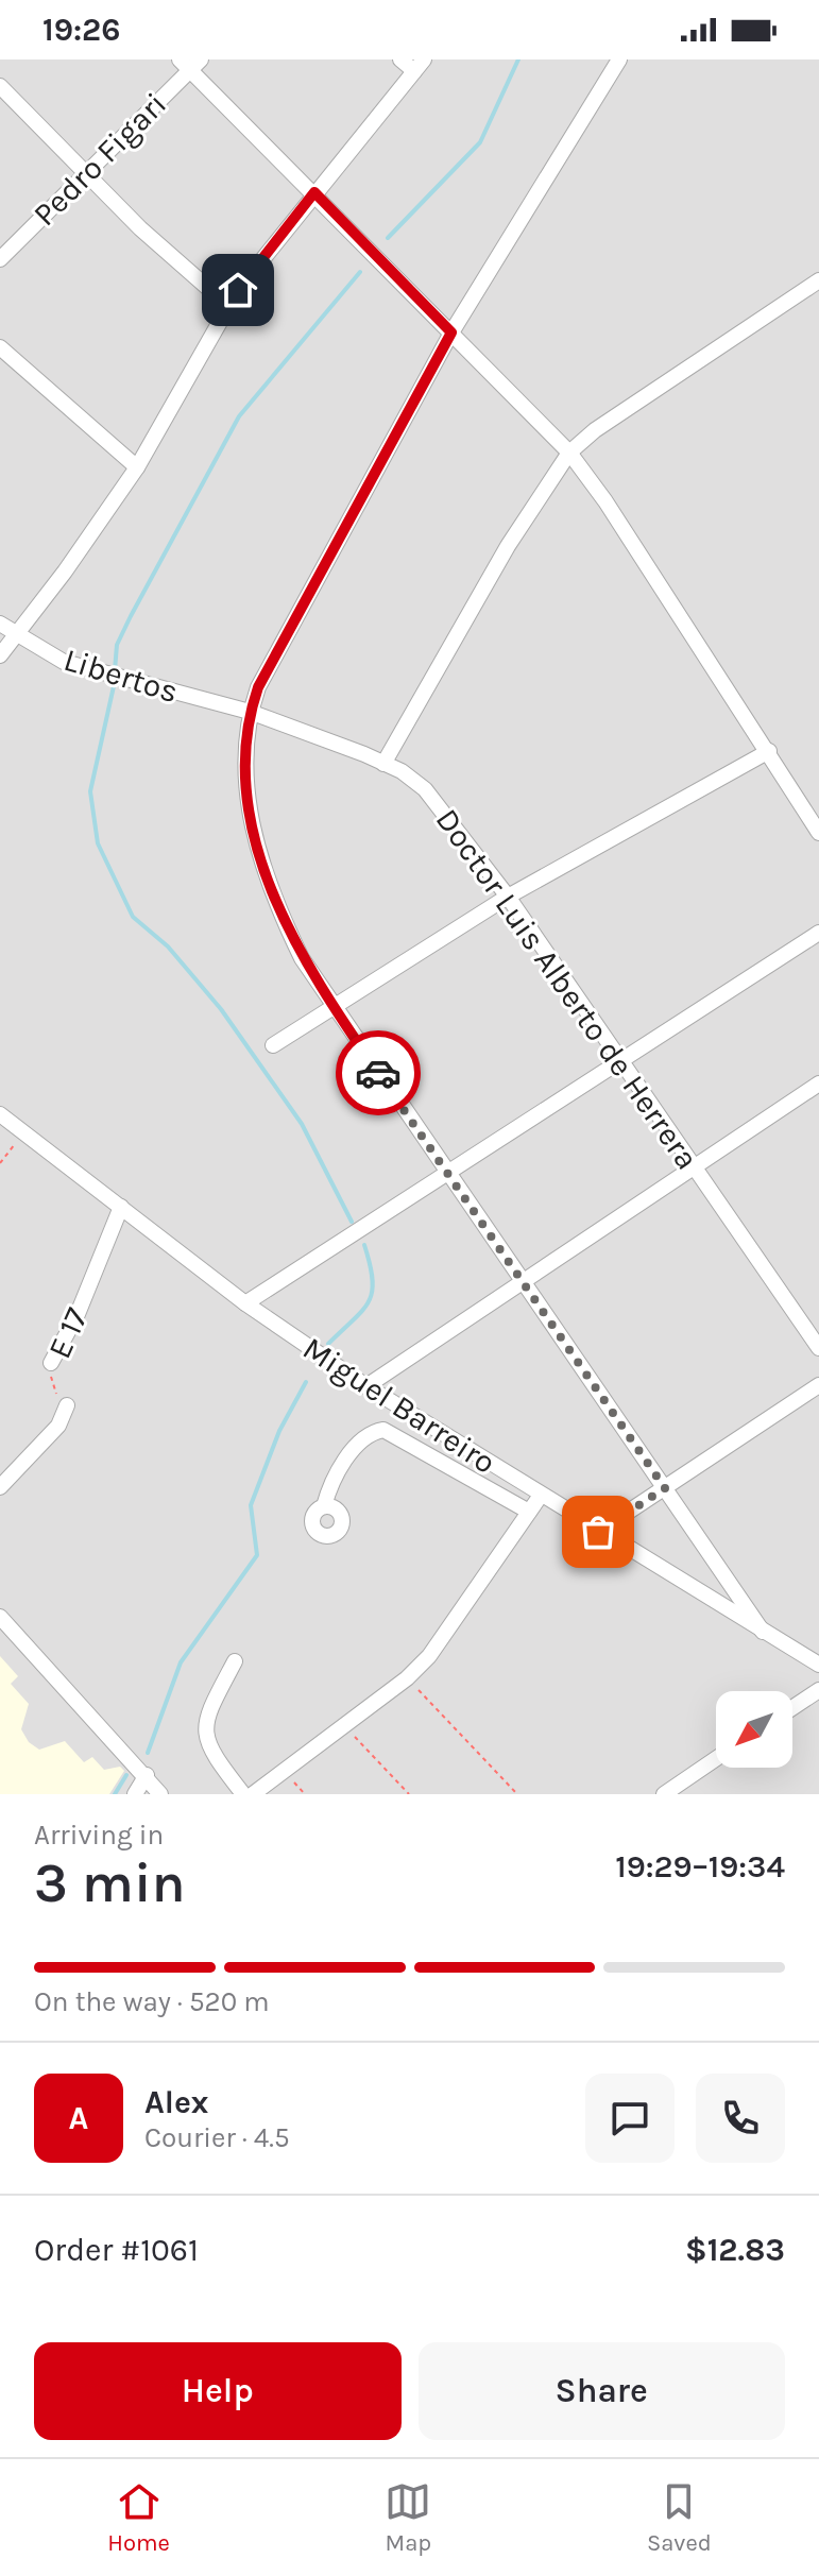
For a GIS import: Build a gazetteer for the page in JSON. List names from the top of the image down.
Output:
{
  "streets": {
    "street": [
      "Pedro Figari",
      "Libertos",
      "Doctor Luis Alberto de Herrera",
      "E 17",
      "Miguel Barreiro"
    ]
  },
  "crossings": [
    ["Libertos", "Doctor Luis Alberto de Herrera"],
    ["E 17", "Miguel Barreiro"]
  ],
  "north": "bottom left",
  "page": {
    "status": "19:26",
    "heading": ["3 min", "Arriving in", "19:29–19:34"],
    "panel": [
      "Alex",
      "Courier · 4.5",
      "Order #1061",
      "$12.83"
    ],
    "bar": "On the way · 520 m",
    "round": "A",
    "buttons": ["Help", "Share"],
    "tabs": ["Home", "Map", "Saved"]
  }
}
